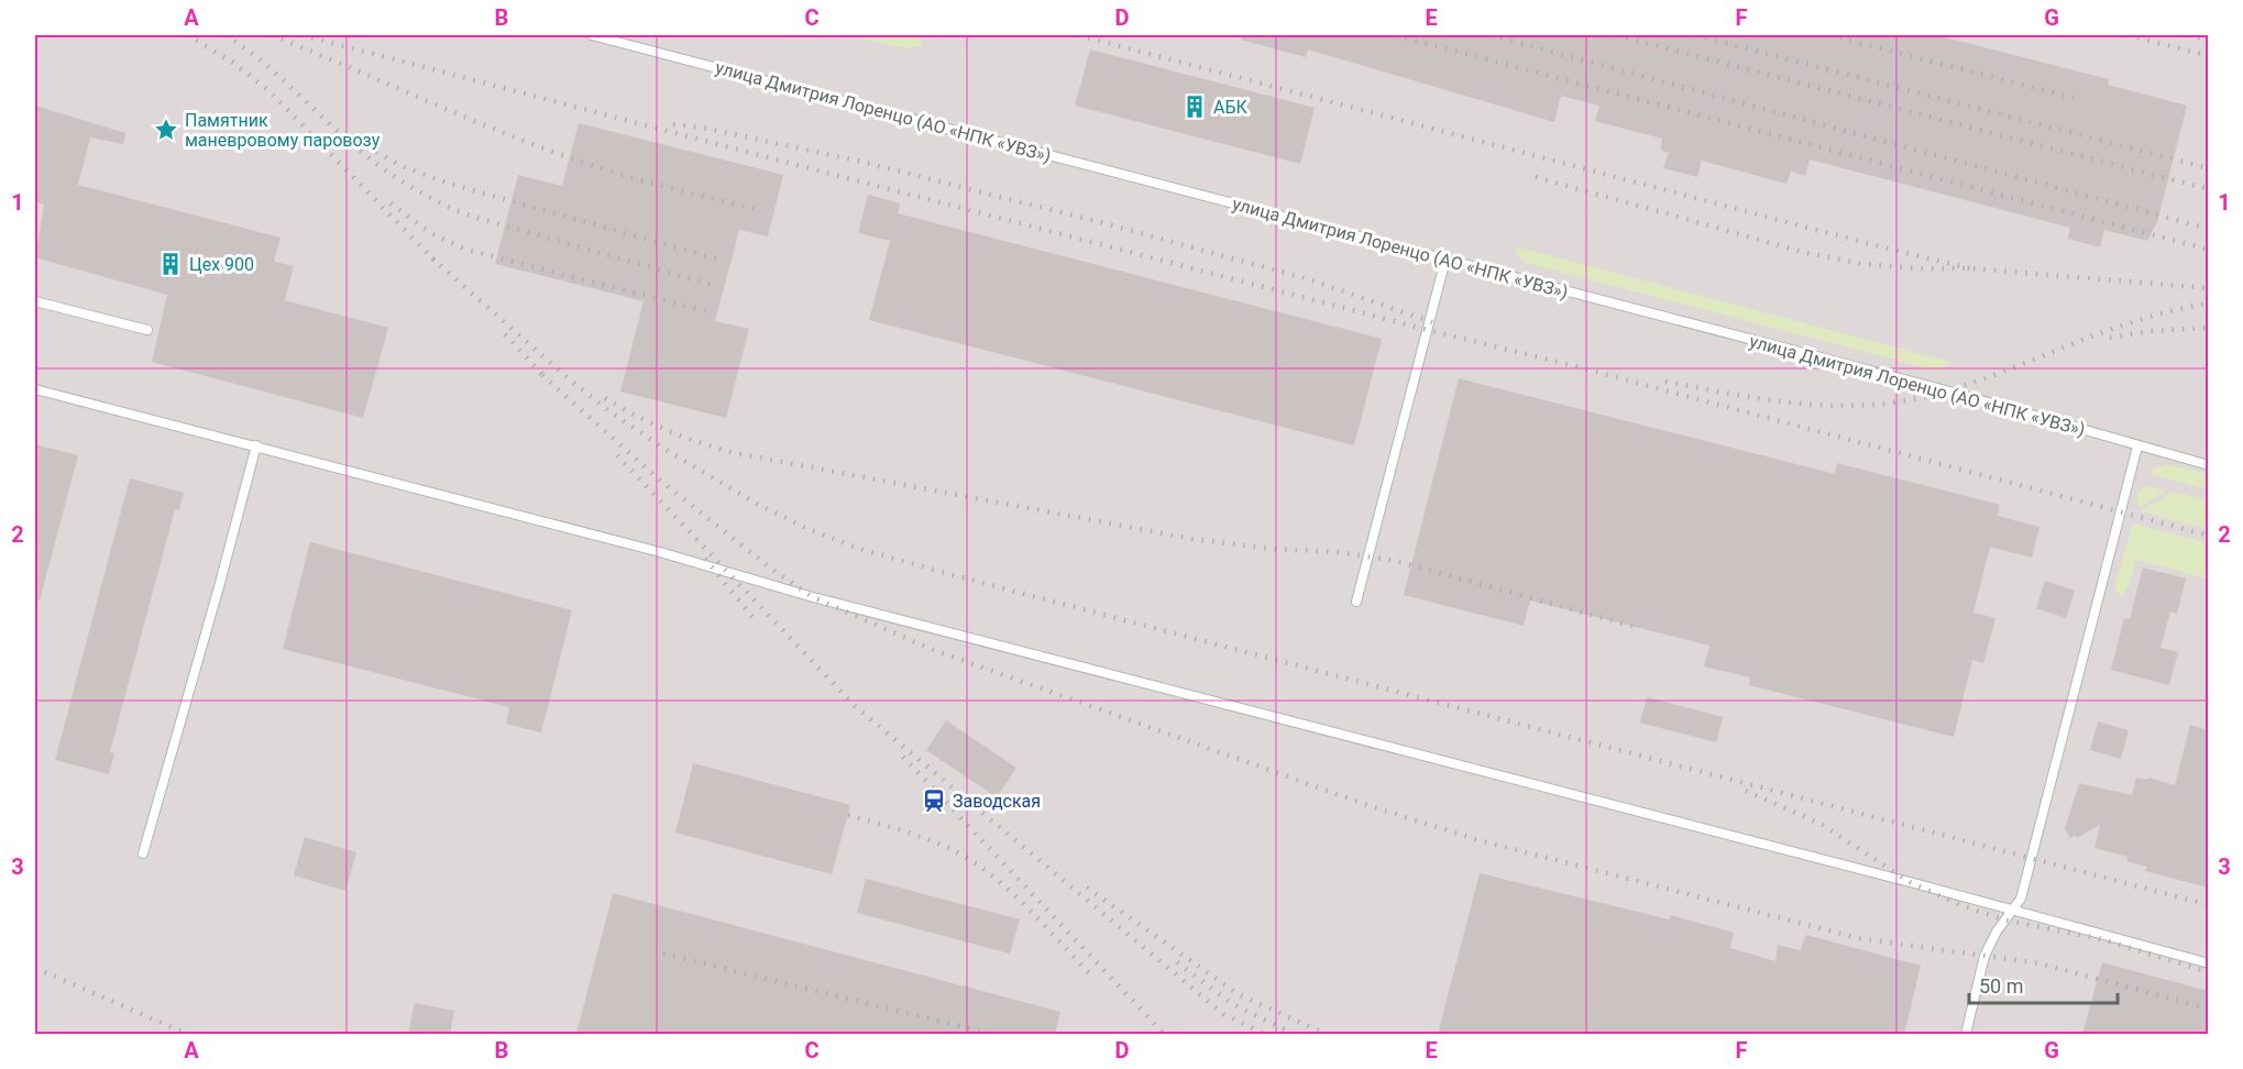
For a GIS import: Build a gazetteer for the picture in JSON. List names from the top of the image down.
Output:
{
  "streets": {
    "lane": ["улица Дмитрия Лоренцо (АО «НПК «УВЗ»)"]
  },
  "places": {
    "building": ["АБК", "Цех 900"],
    "place": ["Памятник маневровому паровозу"],
    "station": ["Заводская"]
  },
  "scale_bar": "50 m",
  "grid": {
    "columns": [
      "A",
      "B",
      "C",
      "D",
      "E",
      "F",
      "G"
    ],
    "rows": ["1", "2", "3"]
  }
}
